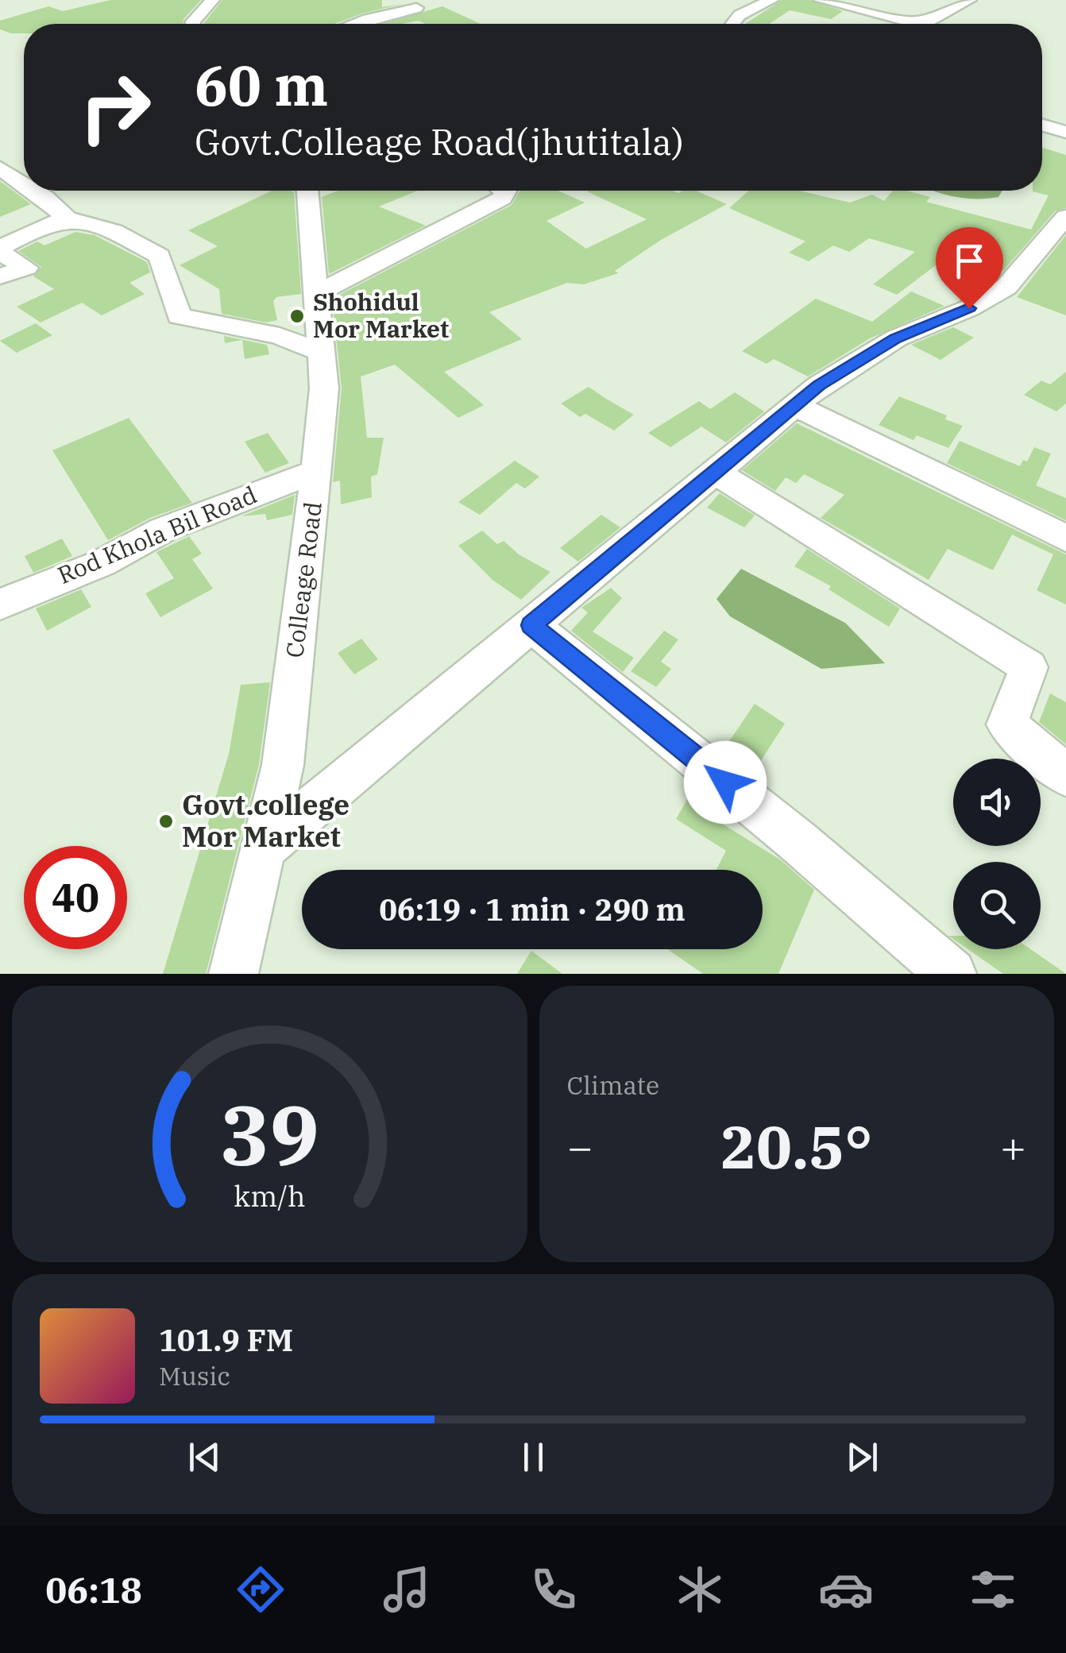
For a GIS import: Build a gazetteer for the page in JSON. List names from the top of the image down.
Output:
{
  "streets": {
    "street": ["Rod Khola Bil Road", "Colleage Road"]
  },
  "crossings": [
    ["Rod Khola Bil Road", "Colleage Road"]
  ],
  "places": ["Shohidul Mor Market", "Govt.college Mor Market"],
  "page": {
    "turn": ["60 m", "Govt.Colleage Road(jhutitala)"],
    "limit": "40",
    "trip": "06:19 · 1 min · 290 m",
    "tile": "Climate",
    "heat": ["−", "20.5°", "+"],
    "song": ["101.9 FM", "Music"],
    "tabs": "06:18",
    "gauge": ["39", "km/h"]
  }
}
